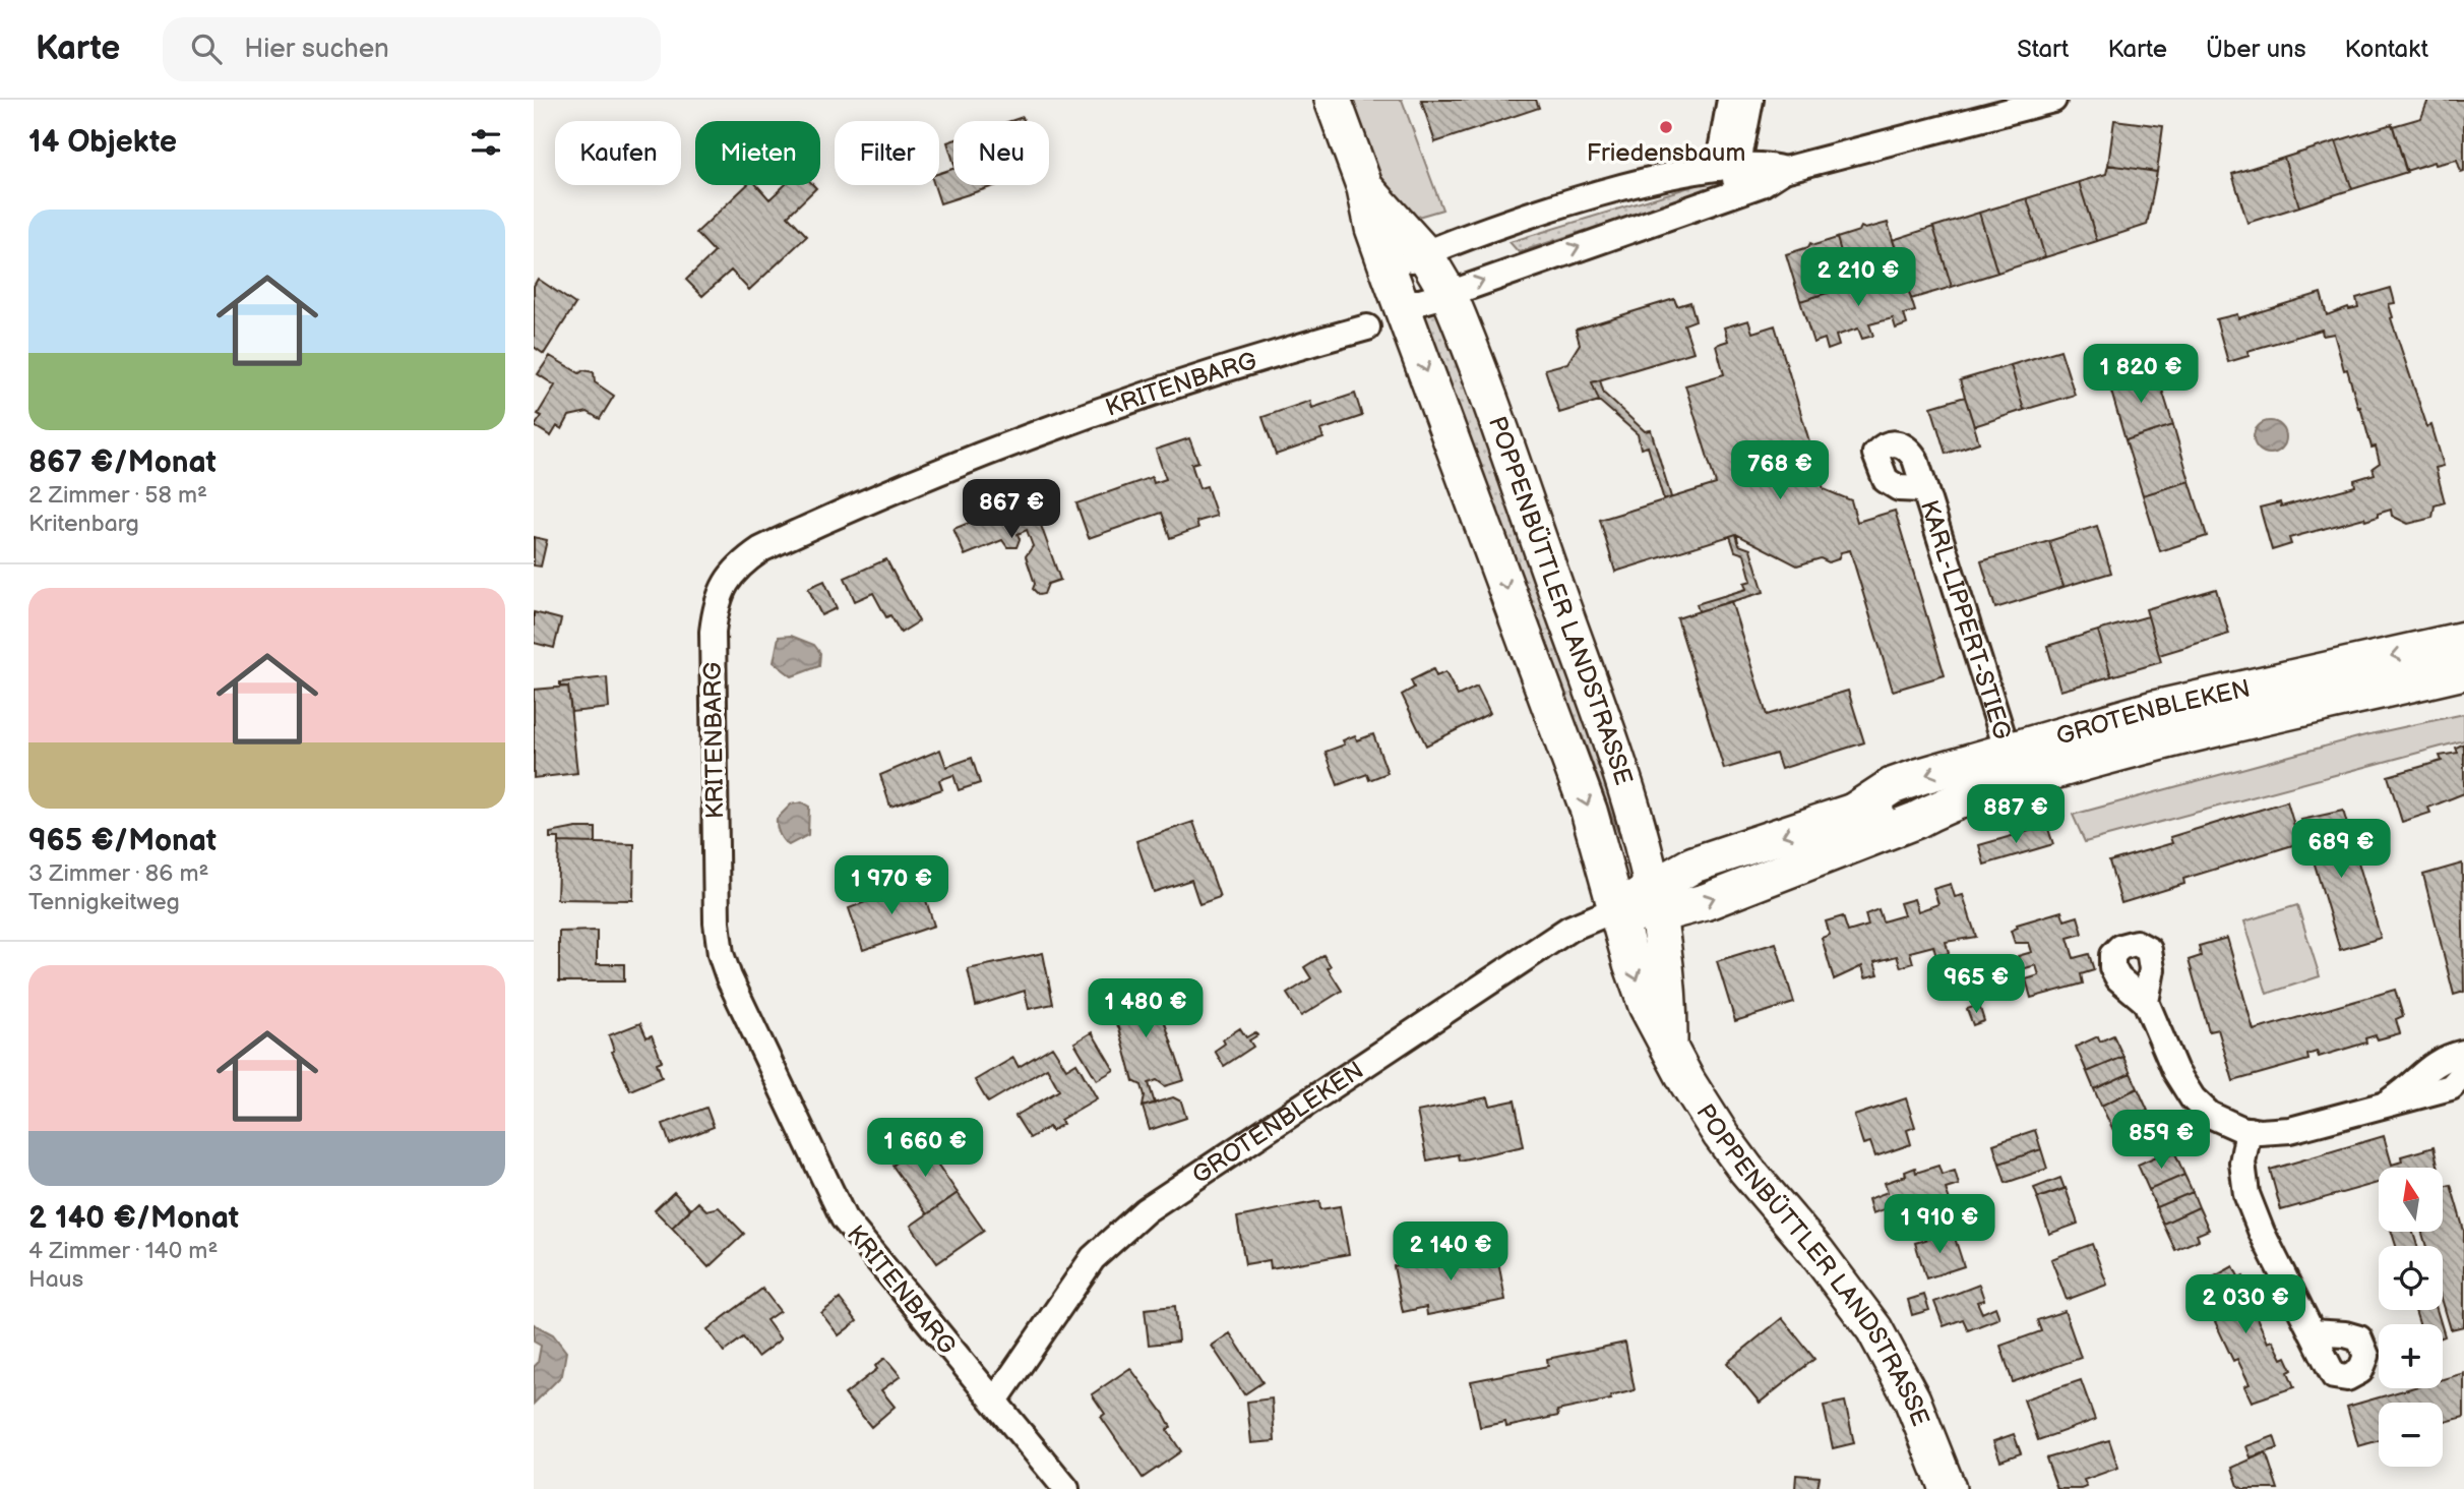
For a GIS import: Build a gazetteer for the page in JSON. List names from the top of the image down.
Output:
{
  "streets": {
    "main road": ["POPPENBÜTTLER LANDSTRASSE", "GROTENBLEKEN"],
    "street": ["KRITENBARG", "KARL-LIPPERT-STIEG"]
  },
  "crossings": [
    ["KRITENBARG", "GROTENBLEKEN"],
    ["POPPENBÜTTLER LANDSTRASSE", "GROTENBLEKEN"],
    ["KARL-LIPPERT-STIEG", "GROTENBLEKEN"]
  ],
  "places": ["Friedensbaum"],
  "north": "top",
  "page": {
    "header": "Karte",
    "search": "Hier suchen",
    "nav": [
      "Start",
      "Karte",
      "Über uns",
      "Kontakt"
    ],
    "heading": "14 Objekte",
    "chip": [
      "Kaufen",
      "Mieten",
      "Filter",
      "Neu"
    ],
    "list": [
      {
        "name": "867 €/Monat",
        "note": "2 Zimmer · 58 m² · Kritenbarg"
      },
      {
        "name": "965 €/Monat",
        "note": "3 Zimmer · 86 m² · Tennigkeitweg"
      },
      {
        "name": "2 140 €/Monat",
        "note": "4 Zimmer · 140 m² · Haus"
      }
    ],
    "price": [
      "2 210 €",
      "1 820 €",
      "768 €",
      "867 €",
      "887 €",
      "689 €",
      "1 970 €",
      "965 €",
      "1 480 €",
      "859 €",
      "1 660 €",
      "1 910 €",
      "2 140 €",
      "2 030 €"
    ],
    "map_buttons": ["+", "−"]
  }
}
